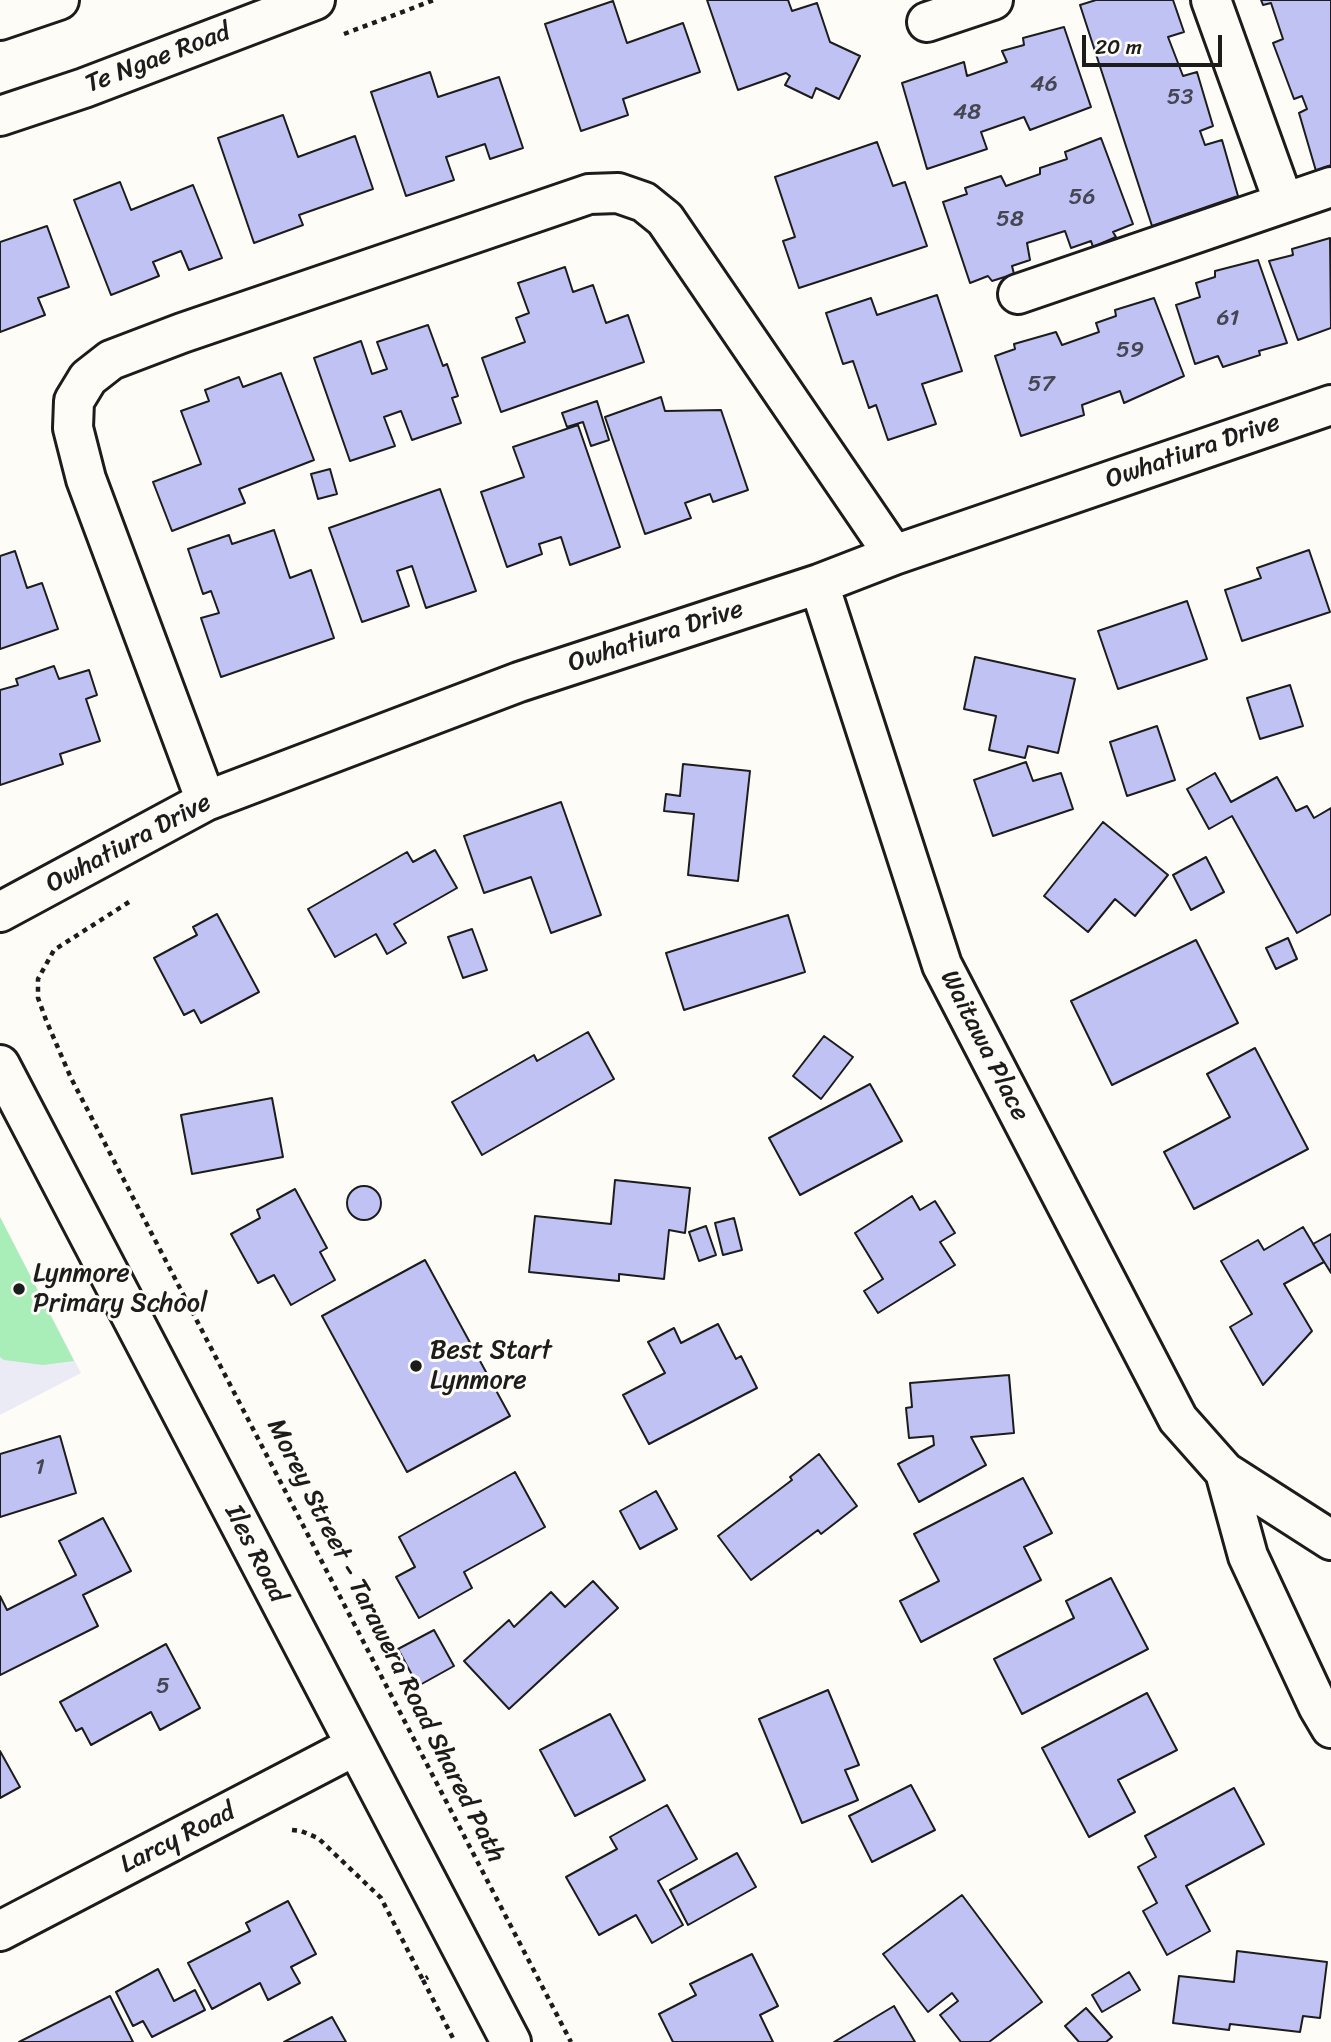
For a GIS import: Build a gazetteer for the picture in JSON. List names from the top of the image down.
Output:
{
  "streets": {
    "main road": [
      "Te Ngae Road",
      "Owhatiura Drive",
      "Waitawa Place",
      "Iles Road",
      "Larcy Road"
    ],
    "path": ["Morey Street - Tarawera Road Shared Path"]
  },
  "crossings": [
    ["Owhatiura Drive", "Waitawa Place"],
    ["Iles Road", "Larcy Road"]
  ],
  "places": ["Lynmore Primary School", "Best Start Lynmore"],
  "house_numbers": [
    "46",
    "53",
    "48",
    "56",
    "58",
    "61",
    "59",
    "57",
    "1",
    "5"
  ],
  "scale_bar": "20 m"
}
